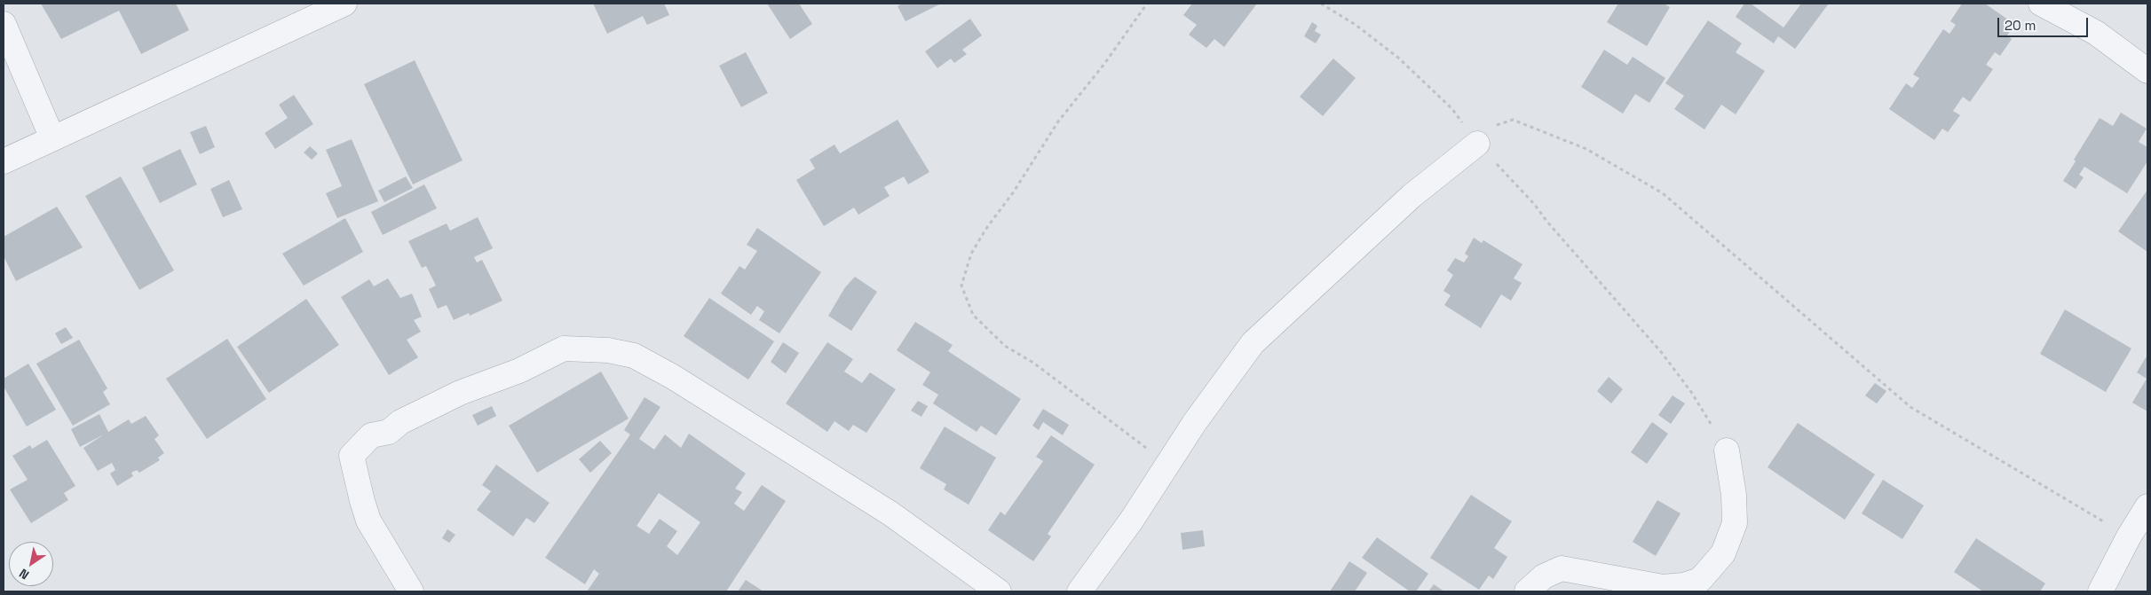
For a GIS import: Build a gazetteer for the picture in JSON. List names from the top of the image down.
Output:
{
  "scale_bar": "20 m",
  "north": "bottom left"
}
